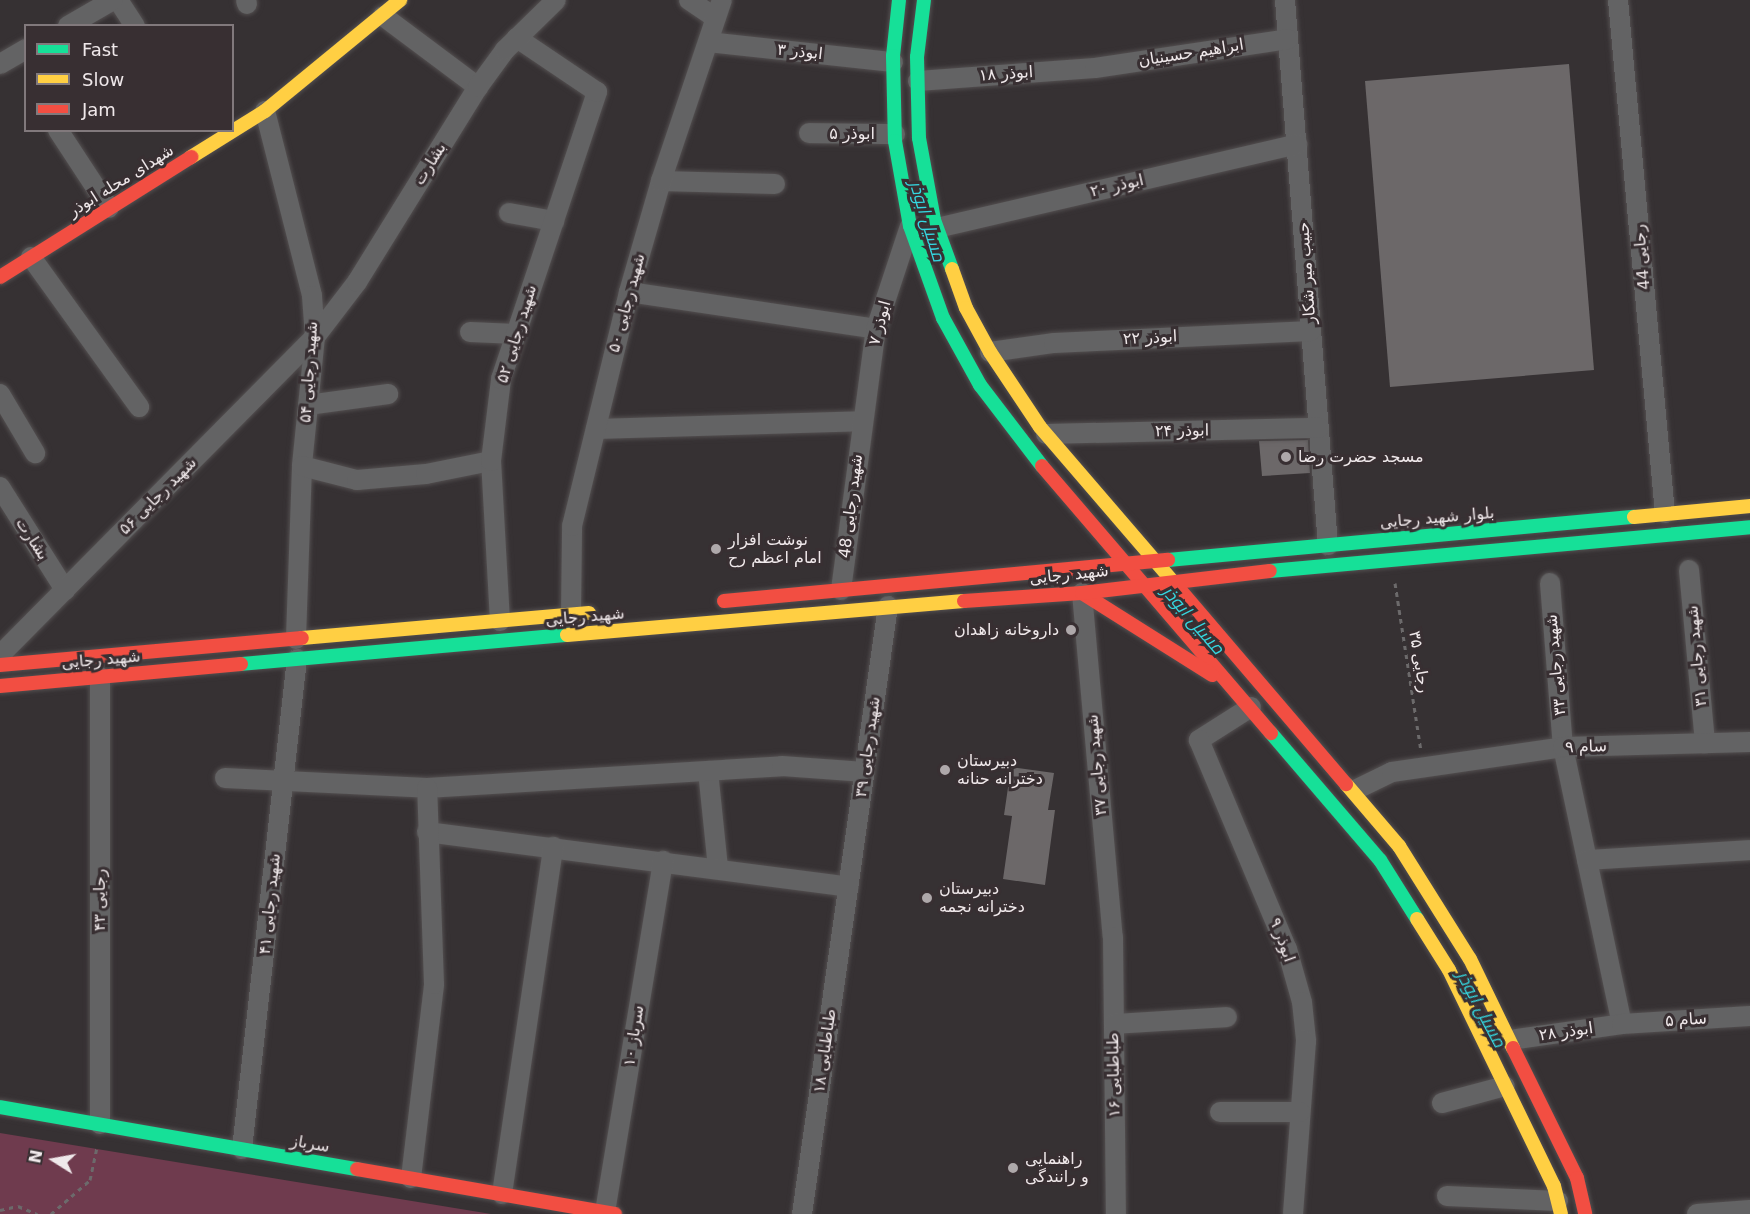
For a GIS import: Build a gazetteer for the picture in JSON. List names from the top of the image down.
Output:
{
  "streets": {
    "street": [
      "ابوذر ۳",
      "ابراهیم حسینیان",
      "ابوذر ۱۸",
      "ابوذر ۵",
      "بشارت",
      "شهدای محله ابوذر",
      "ابوذر ۲۰",
      "رجایی 44",
      "حبیب میر شکار",
      "شهید رجایی ۵۰",
      "ابوذر ۷",
      "شهید رجایی ۵۲",
      "ابوذر ۲۲",
      "شهید رجایی ۵۴",
      "ابوذر ۲۴",
      "شهید رجایی ۵۶",
      "شهید رجایی 48",
      "بلوار شهید رجایی",
      "شهید رجایی",
      "شهید رجایی ۳۱",
      "شهید رجایی ۳۳",
      "شهید رجایی ۳۹",
      "سام ۹",
      "شهید رجایی ۳۷",
      "رجایی ۴۳",
      "شهید رجایی ۴۱",
      "ابوذر ۹",
      "سام ۵",
      "ابوذر ۲۸",
      "سرباز ۱۰",
      "طباطبایی ۱۸",
      "طباطبایی ۱۶",
      "سرباز"
    ],
    "path": ["رجایی ۳۵"]
  },
  "crossings": [
    ["ابوذر ۳", "شهید رجایی ۵۰"],
    ["ابراهیم حسینیان", "ابوذر ۱۸"],
    ["ابراهیم حسینیان", "حبیب میر شکار"],
    ["بشارت", "شهید رجایی ۵۲"],
    ["بشارت", "شهید رجایی ۵۴"],
    ["بشارت", "شهید رجایی ۵۶"],
    ["شهدای محله ابوذر", "شهید رجایی ۵۴"],
    ["ابوذر ۲۰", "حبیب میر شکار"],
    ["رجایی 44", "بلوار شهید رجایی"],
    ["حبیب میر شکار", "ابوذر ۲۲"],
    ["حبیب میر شکار", "ابوذر ۲۴"],
    ["حبیب میر شکار", "بلوار شهید رجایی"],
    ["شهید رجایی ۵۰", "شهید رجایی"],
    ["ابوذر ۷", "شهید رجایی 48"],
    ["شهید رجایی ۵۲", "شهید رجایی"],
    ["شهید رجایی ۵۴", "شهید رجایی ۵۶"],
    ["شهید رجایی ۵۴", "شهید رجایی"],
    ["شهید رجایی 48", "شهید رجایی"],
    ["بلوار شهید رجایی", "شهید رجایی"],
    ["شهید رجایی", "شهید رجایی ۳۹"],
    ["شهید رجایی", "شهید رجایی ۳۷"],
    ["شهید رجایی", "رجایی ۴۳"],
    ["شهید رجایی", "شهید رجایی ۴۱"],
    ["شهید رجایی ۳۱", "سام ۹"],
    ["رجایی ۳۵", "سام ۹"],
    ["شهید رجایی ۳۳", "سام ۹"],
    ["شهید رجایی ۳۳", "سام ۵"],
    ["شهید رجایی ۳۳", "ابوذر ۲۸"],
    ["شهید رجایی ۳۹", "طباطبایی ۱۸"],
    ["شهید رجایی ۳۷", "طباطبایی ۱۶"],
    ["رجایی ۴۳", "سرباز"],
    ["شهید رجایی ۴۱", "سرباز"],
    ["سام ۵", "ابوذر ۲۸"],
    ["سرباز ۱۰", "سرباز"]
  ],
  "water": ["مسیل ابوذر"],
  "places": [
    "مسجد حضرت رضا",
    "نوشت افزار امام اعظم رح",
    "داروخانه زاهدان",
    "دبیرستان دخترانه حنانه",
    "دبیرستان دخترانه نجمه",
    "راهنمایی و رانندگی"
  ],
  "legend": ["Fast", "Slow", "Jam"],
  "north": "left"
}
